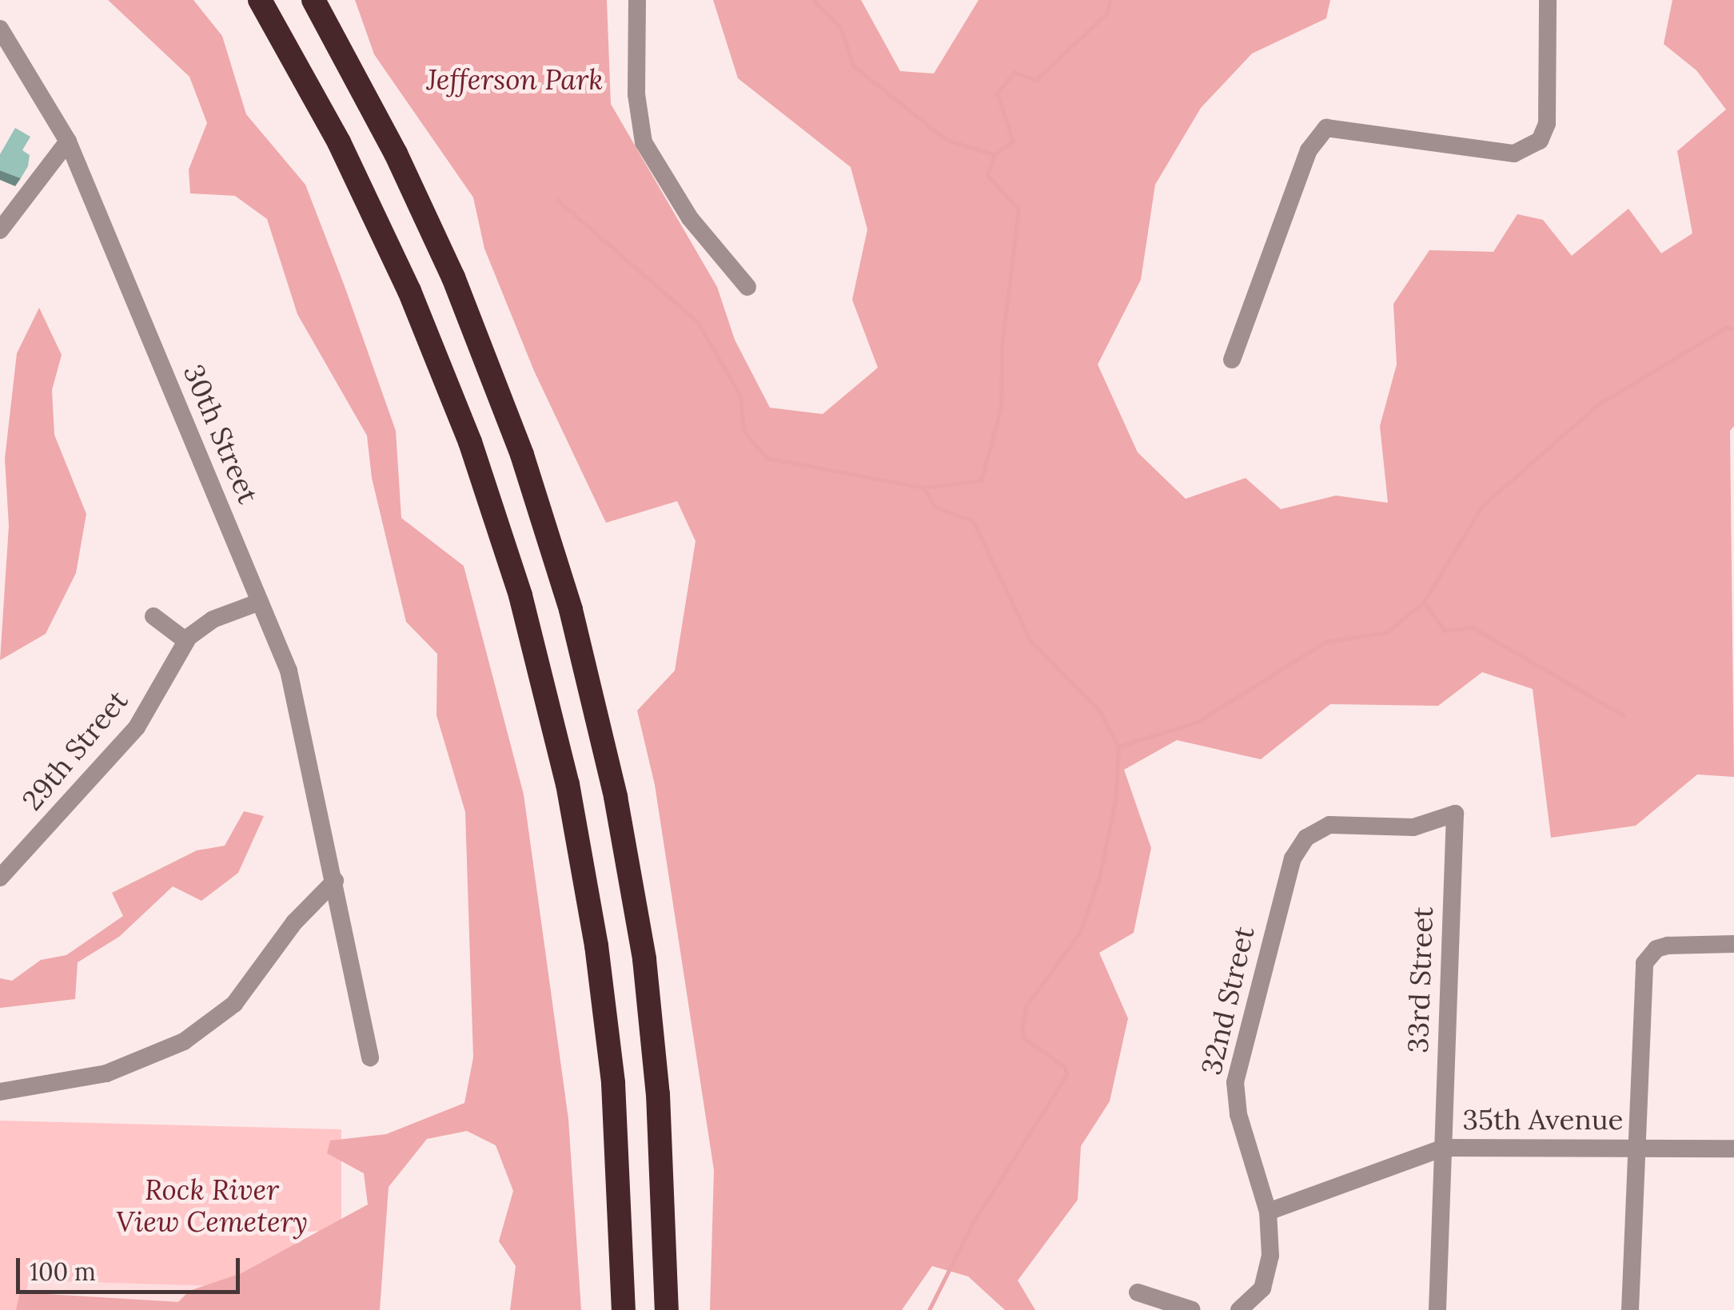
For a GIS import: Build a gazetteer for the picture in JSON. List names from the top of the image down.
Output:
{
  "streets": {
    "street": [
      "30th Street",
      "29th Street",
      "33rd Street",
      "32nd Street",
      "35th Avenue"
    ]
  },
  "crossings": [
    ["30th Street", "29th Street"],
    ["33rd Street", "32nd Street"],
    ["33rd Street", "35th Avenue"],
    ["32nd Street", "35th Avenue"]
  ],
  "parks": ["Jefferson Park", "Rock River View Cemetery"],
  "scale_bar": "100 m"
}
